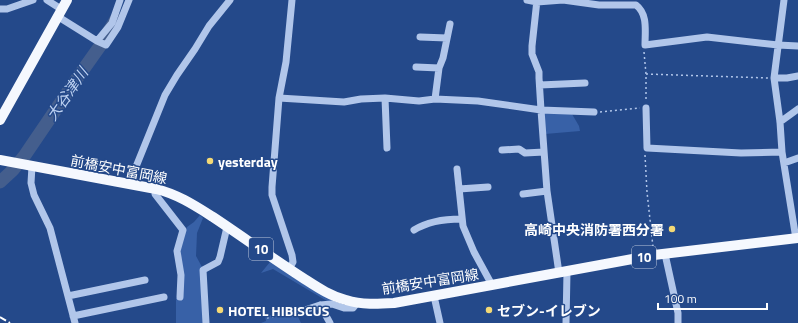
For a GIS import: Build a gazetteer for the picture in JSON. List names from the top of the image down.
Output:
{
  "streets": {
    "main road": ["前橋安中富岡線", "10"]
  },
  "water": ["大谷津川"],
  "places": [
    "yesterday",
    "高崎中央消防署西分署",
    "HOTEL HIBISCUS",
    "セブン-イレブン"
  ],
  "scale_bar": "100 m"
}
